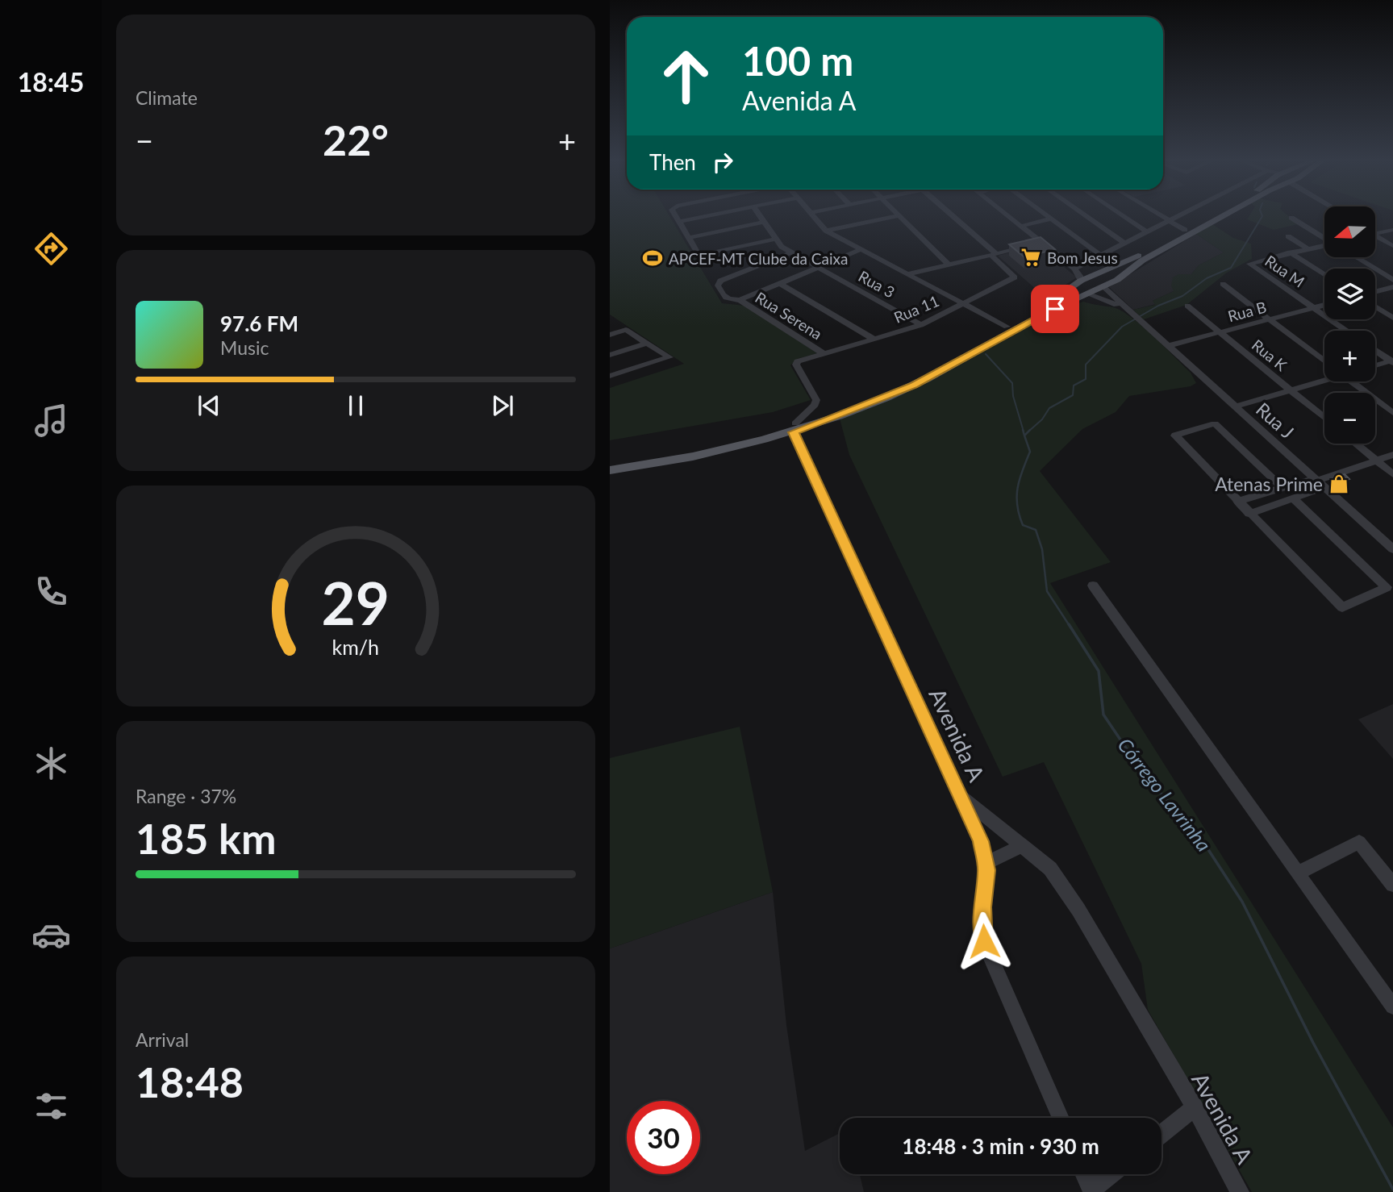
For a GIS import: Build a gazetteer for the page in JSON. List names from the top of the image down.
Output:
{
  "streets": {
    "street": [
      "Rua M",
      "Rua 3",
      "Rua 11",
      "Rua B",
      "Rua Serena",
      "Rua K",
      "Rua J",
      "Avenida A"
    ]
  },
  "crossings": [
    ["Rua M", "Rua B"],
    ["Rua 3", "Rua 11"],
    ["Rua 3", "Rua Serena"],
    ["Rua 11", "Rua Serena"],
    ["Rua 11", "Avenida A"],
    ["Rua B", "Rua K"],
    ["Rua B", "Rua J"]
  ],
  "water": ["Córrego Lavrinha"],
  "places": {
    "supermarket": ["Bom Jesus"],
    "sports": ["APCEF-MT Clube da Caixa"],
    "shop": ["Atenas Prime"]
  },
  "north": "left",
  "page": {
    "tabs": "18:45",
    "tile": [
      "Climate",
      ["Range · 37%", "185 km"],
      ["Arrival", "18:48"]
    ],
    "turn": ["100 m", "Avenida A"],
    "heat": ["−", "22°", "+"],
    "then": "Then",
    "map_buttons": ["+", "−"],
    "song": ["97.6 FM", "Music"],
    "limit": "30",
    "trip": "18:48 · 3 min · 930 m",
    "gauge": ["29", "km/h"]
  }
}
